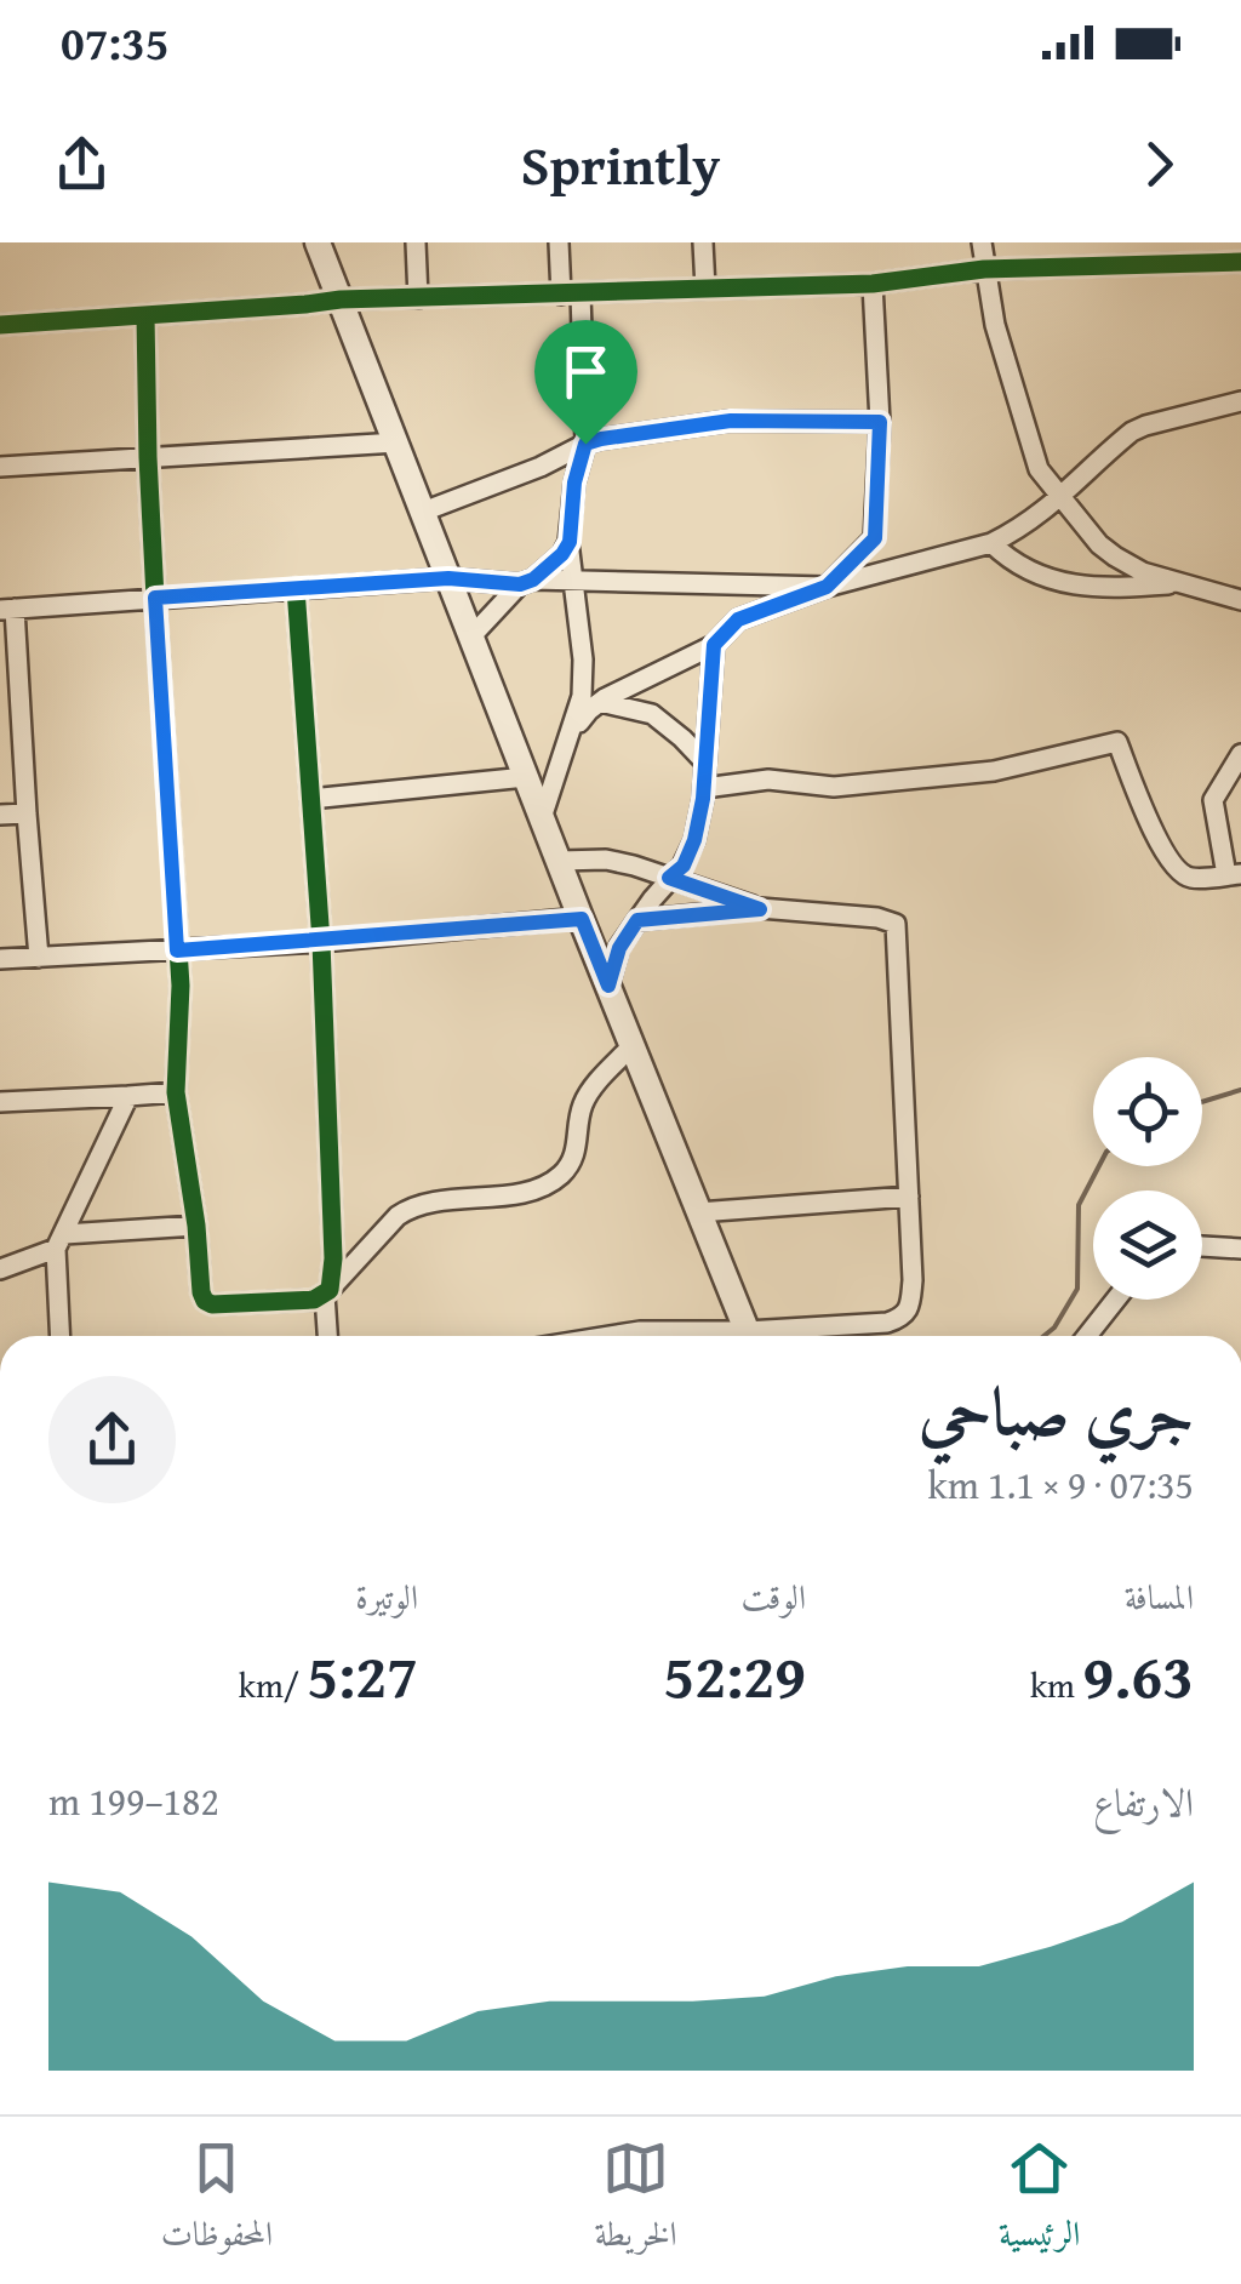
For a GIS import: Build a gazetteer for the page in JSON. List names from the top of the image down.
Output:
{
  "page": {
    "status": "07:35",
    "header": "Sprintly",
    "heading": ["جري صباحي", "07:35 · 9 × 1.1 km"],
    "stats": [
      ["المسافة", "9.63 km"],
      ["الوقت", "52:29"],
      ["الوتيرة", "5:27 /km"]
    ],
    "chart": ["الارتفاع", "182–199 m"],
    "tabs": ["الرئيسية", "الخريطة", "المحفوظات"]
  }
}
